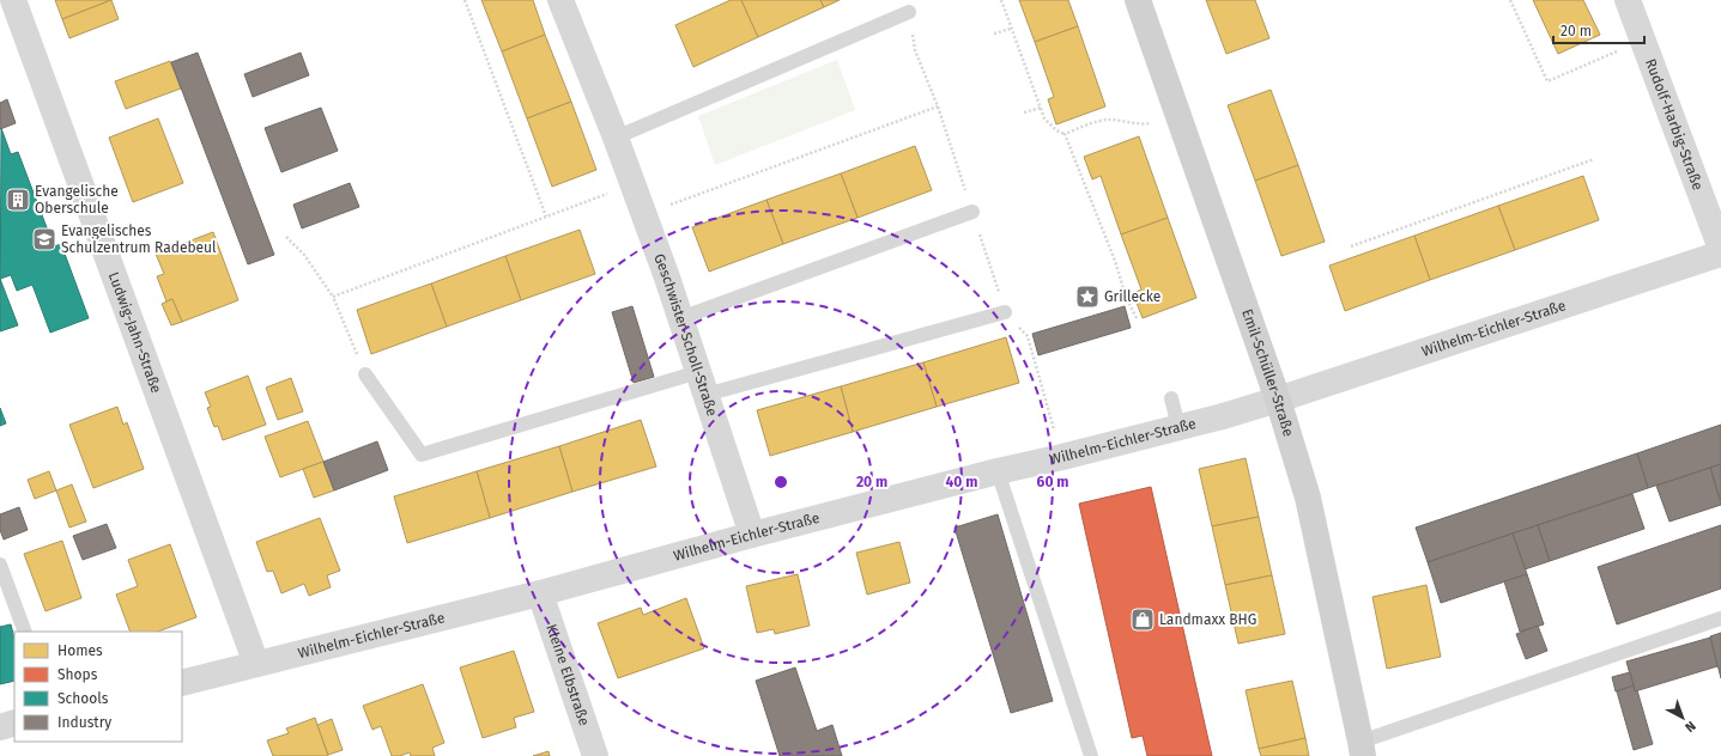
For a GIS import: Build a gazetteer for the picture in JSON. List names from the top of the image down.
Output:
{
  "streets": {
    "street": [
      "Rudolf-Harbig-Straße",
      "Wilhelm-Eichler-Straße",
      "Ludwig-Jahn-Straße",
      "Geschwister-Scholl-Straße",
      "Emil-Schüller-Straße",
      "Kleine Elbstraße"
    ]
  },
  "crossings": [
    ["Wilhelm-Eichler-Straße", "Ludwig-Jahn-Straße"],
    ["Wilhelm-Eichler-Straße", "Geschwister-Scholl-Straße"],
    ["Wilhelm-Eichler-Straße", "Emil-Schüller-Straße"],
    ["Wilhelm-Eichler-Straße", "Kleine Elbstraße"]
  ],
  "places": {
    "building": ["Evangelische Oberschule"],
    "school or university": ["Evangelisches Schulzentrum Radebeul"],
    "place": ["Grillecke"],
    "shop": ["Landmaxx BHG"]
  },
  "legend": [
    "Homes",
    "Shops",
    "Schools",
    "Industry"
  ],
  "scale_bar": "20 m",
  "north": "bottom right",
  "rings": ["20 m", "40 m", "60 m"]
}
